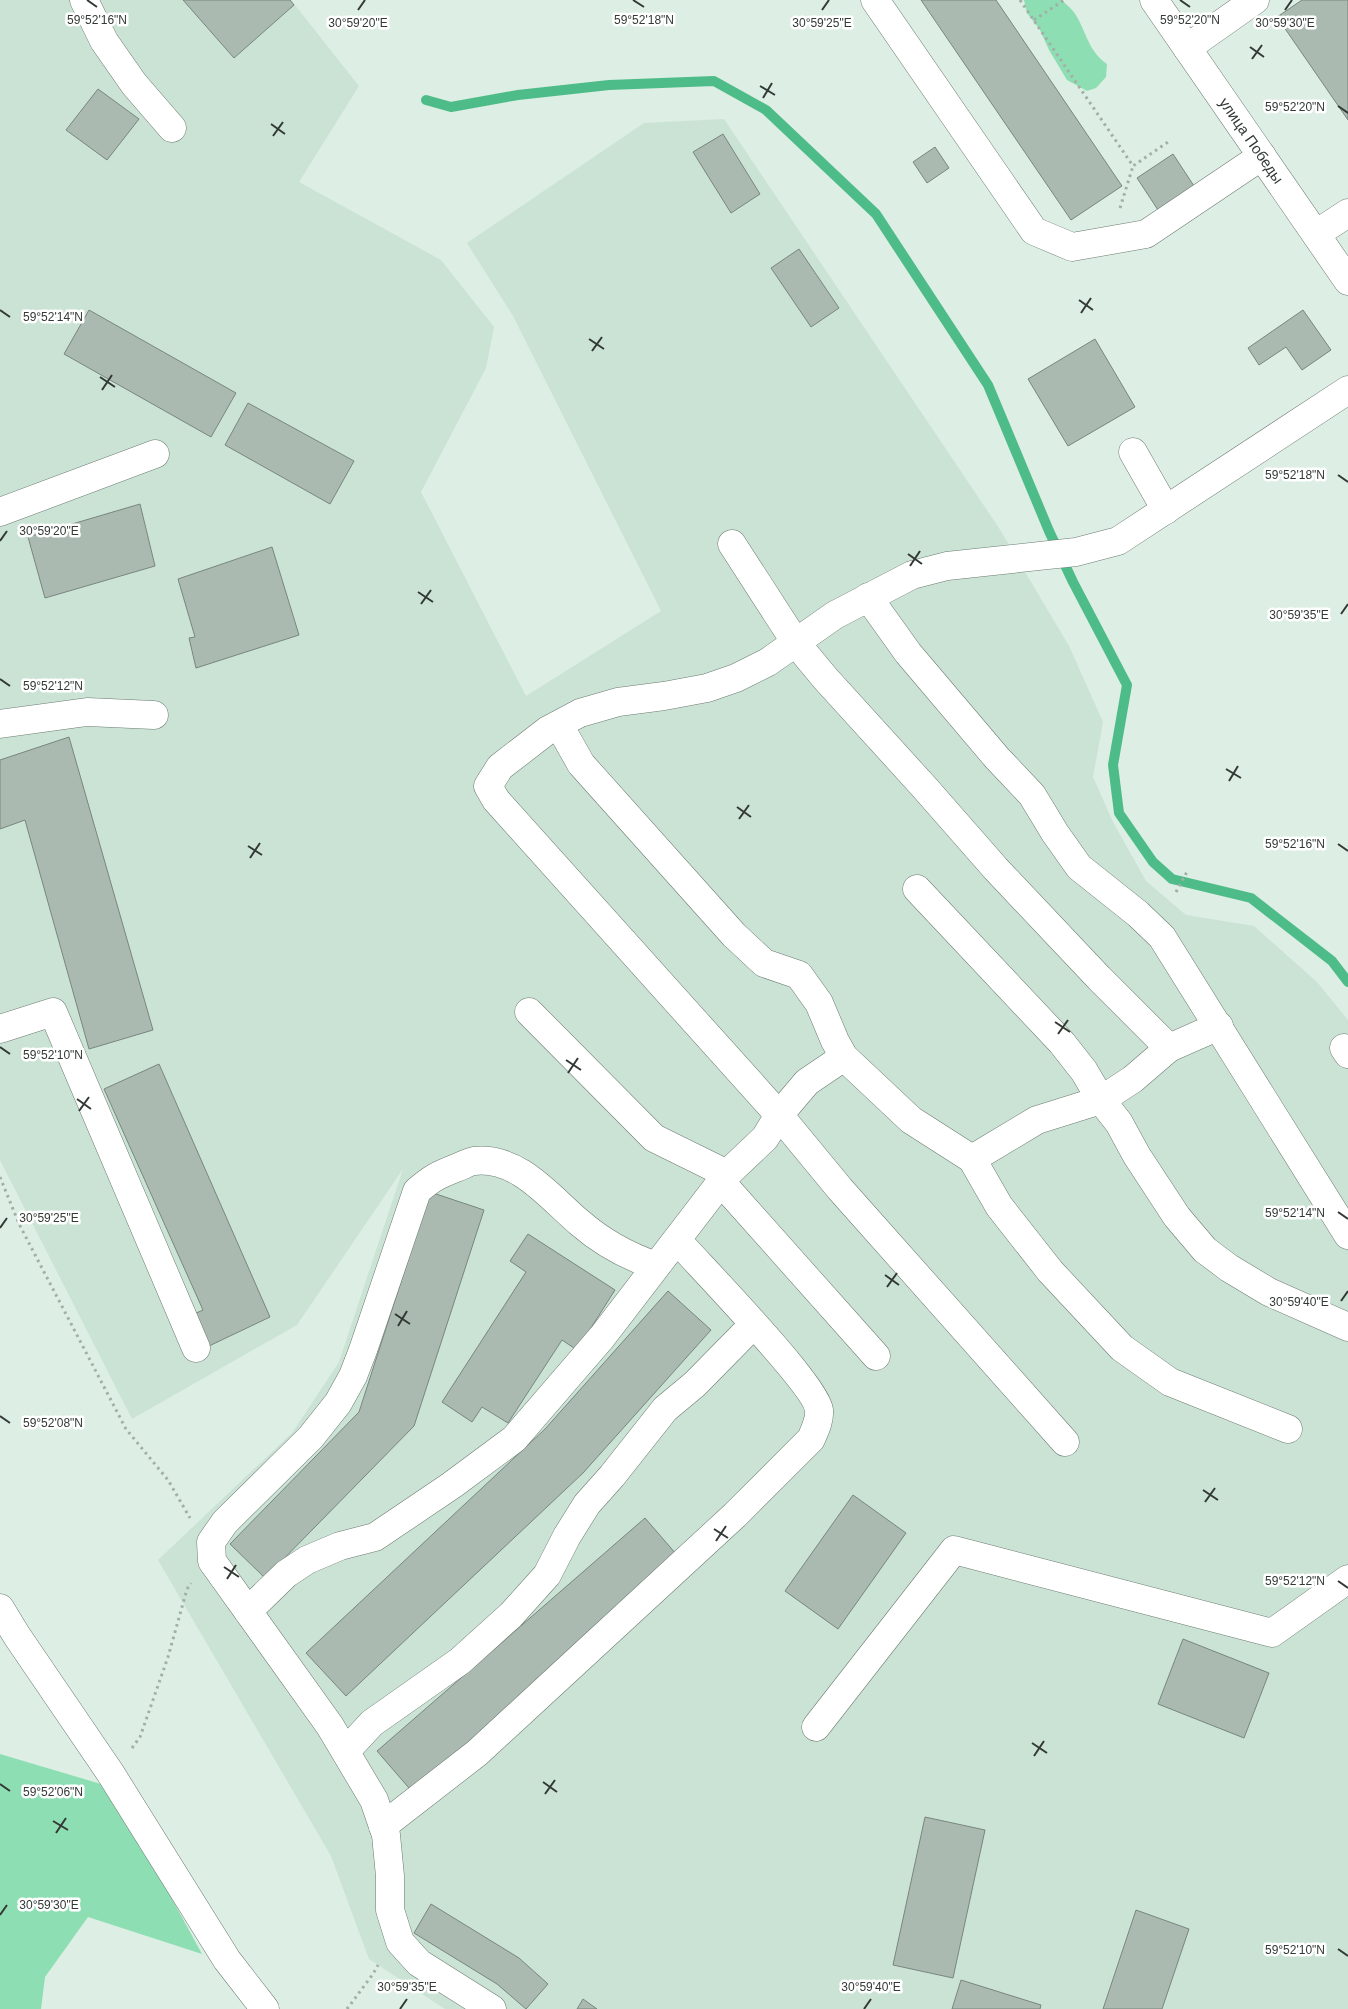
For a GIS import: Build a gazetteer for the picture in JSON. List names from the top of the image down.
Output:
{
  "streets": {
    "street": ["улица Победы"]
  },
  "coordinates": [
    "59°52'20\"N",
    "59°52'16\"N",
    "59°52'18\"N",
    "30°59'20\"E",
    "30°59'25\"E",
    "30°59'30\"E",
    "59°52'14\"N",
    "30°59'35\"E",
    "59°52'12\"N",
    "59°52'10\"N",
    "30°59'40\"E",
    "59°52'08\"N",
    "59°52'06\"N"
  ]
}
